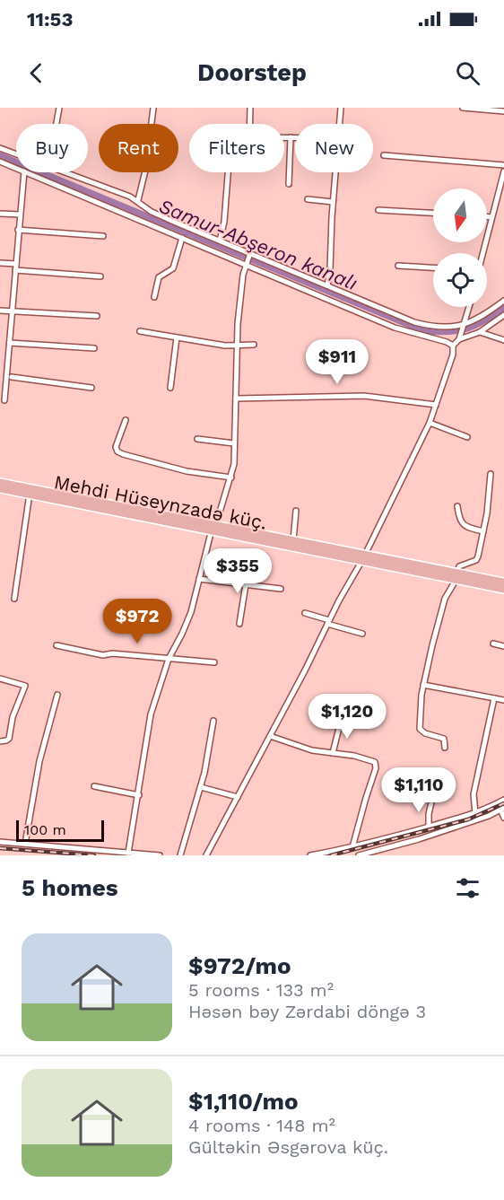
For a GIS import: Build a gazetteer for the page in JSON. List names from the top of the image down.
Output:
{
  "streets": {
    "main road": ["Mehdi Hüseynzadə küç."]
  },
  "water": ["Samur-Abşeron kanalı"],
  "scale_bar": "100 m",
  "north": "bottom",
  "page": {
    "status": "11:53",
    "header": "Doorstep",
    "chip": [
      "Buy",
      "Rent",
      "Filters",
      "New"
    ],
    "price": [
      "$911",
      "$355",
      "$972",
      "$1,120",
      "$1,110"
    ],
    "scale": "100 m",
    "heading": "5 homes",
    "list": [
      {
        "name": "$972/mo",
        "note": "5 rooms · 133 m² · Həsən bəy Zərdabi döngə 3"
      },
      {
        "name": "$1,110/mo",
        "note": "4 rooms · 148 m² · Gültəkin Əsgərova küç."
      }
    ]
  }
}
